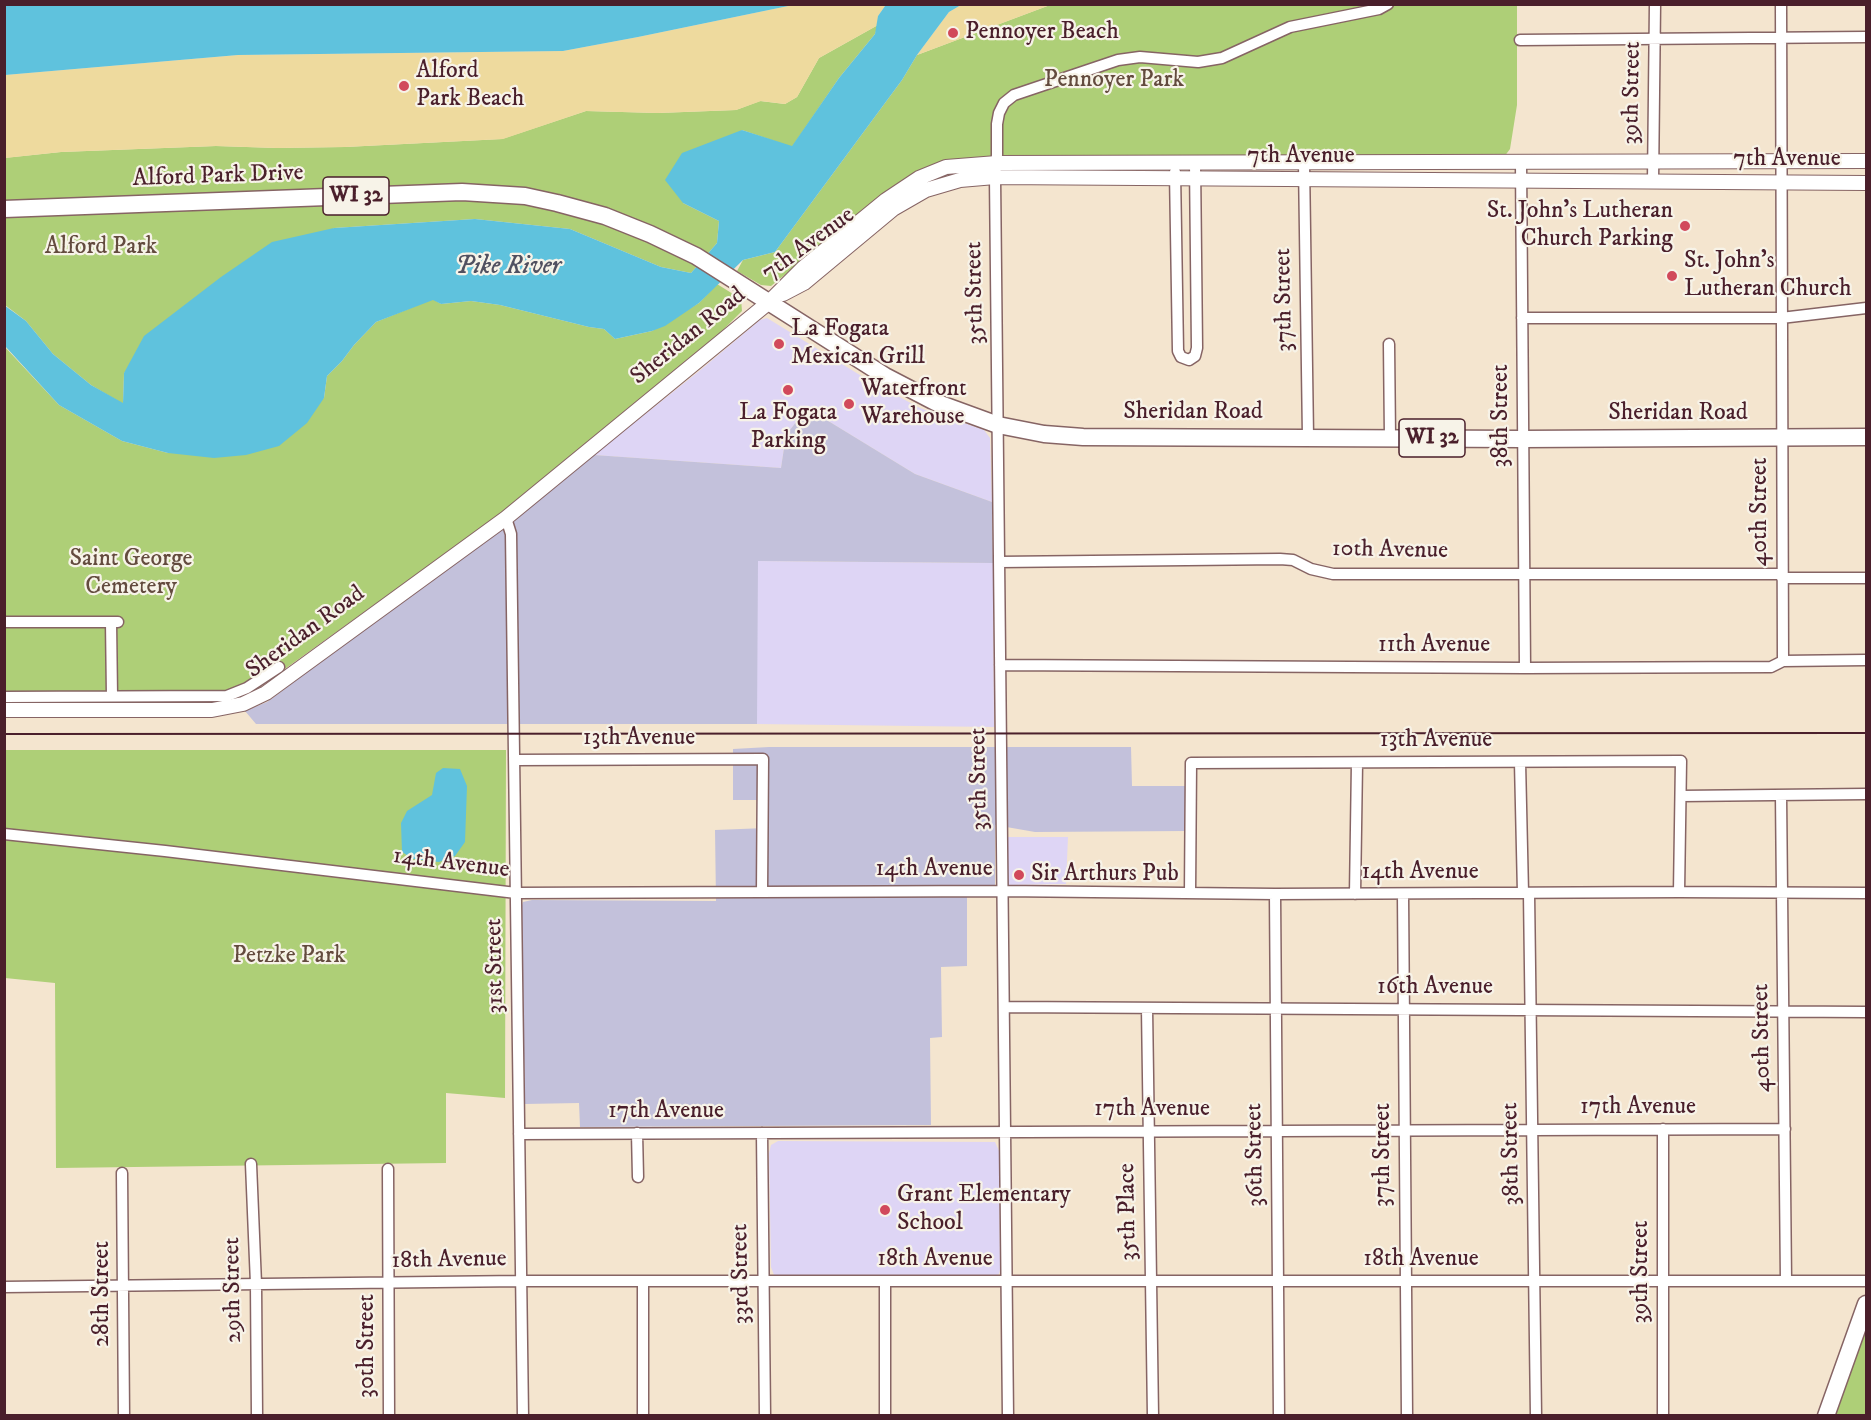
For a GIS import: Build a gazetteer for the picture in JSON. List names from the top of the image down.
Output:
{
  "streets": {
    "main road": ["Alford Park Drive", "WI 32", "Sheridan Road"],
    "street": [
      "39th Street",
      "7th Avenue",
      "35th Street",
      "37th Street",
      "38th Street",
      "40th Street",
      "10th Avenue",
      "11th Avenue",
      "13th Avenue",
      "14th Avenue",
      "31st Street",
      "16th Avenue",
      "17th Avenue",
      "36th Street",
      "35th Place",
      "18th Avenue",
      "33rd Street",
      "29th Street",
      "28th Street",
      "30th Street"
    ]
  },
  "crossings": [
    ["39th Street", "7th Avenue"],
    ["39th Street", "17th Avenue"],
    ["39th Street", "18th Avenue"],
    ["7th Avenue", "Alford Park Drive"],
    ["7th Avenue", "35th Street"],
    ["7th Avenue", "37th Street"],
    ["7th Avenue", "Sheridan Road"],
    ["7th Avenue", "38th Street"],
    ["7th Avenue", "40th Street"],
    ["Alford Park Drive", "Sheridan Road"],
    ["35th Street", "Sheridan Road"],
    ["35th Street", "10th Avenue"],
    ["35th Street", "11th Avenue"],
    ["35th Street", "14th Avenue"],
    ["35th Street", "16th Avenue"],
    ["35th Street", "17th Avenue"],
    ["35th Street", "18th Avenue"],
    ["37th Street", "Sheridan Road"],
    ["37th Street", "14th Avenue"],
    ["37th Street", "16th Avenue"],
    ["37th Street", "17th Avenue"],
    ["37th Street", "18th Avenue"],
    ["Sheridan Road", "38th Street"],
    ["Sheridan Road", "40th Street"],
    ["Sheridan Road", "31st Street"],
    ["38th Street", "10th Avenue"],
    ["38th Street", "11th Avenue"],
    ["38th Street", "13th Avenue"],
    ["38th Street", "14th Avenue"],
    ["38th Street", "16th Avenue"],
    ["38th Street", "17th Avenue"],
    ["38th Street", "18th Avenue"],
    ["40th Street", "10th Avenue"],
    ["40th Street", "11th Avenue"],
    ["40th Street", "14th Avenue"],
    ["40th Street", "16th Avenue"],
    ["40th Street", "17th Avenue"],
    ["40th Street", "18th Avenue"],
    ["13th Avenue", "14th Avenue"],
    ["13th Avenue", "31st Street"],
    ["14th Avenue", "31st Street"],
    ["14th Avenue", "36th Street"],
    ["31st Street", "17th Avenue"],
    ["31st Street", "18th Avenue"],
    ["16th Avenue", "36th Street"],
    ["16th Avenue", "35th Place"],
    ["17th Avenue", "36th Street"],
    ["17th Avenue", "35th Place"],
    ["17th Avenue", "33rd Street"],
    ["36th Street", "18th Avenue"],
    ["35th Place", "18th Avenue"],
    ["18th Avenue", "33rd Street"],
    ["18th Avenue", "29th Street"],
    ["18th Avenue", "28th Street"],
    ["18th Avenue", "30th Street"]
  ],
  "water": ["Pike River"],
  "parks": [
    "Pennoyer Park",
    "Alford Park",
    "Saint George Cemetery",
    "Petzke Park"
  ],
  "places": [
    "Pennoyer Beach",
    "Alford Park Beach",
    "St. John's Lutheran Church Parking",
    "St. John's Lutheran Church",
    "La Fogata Mexican Grill",
    "La Fogata Parking",
    "Waterfront Warehouse",
    "Sir Arthurs Pub",
    "Grant Elementary School"
  ]
}
